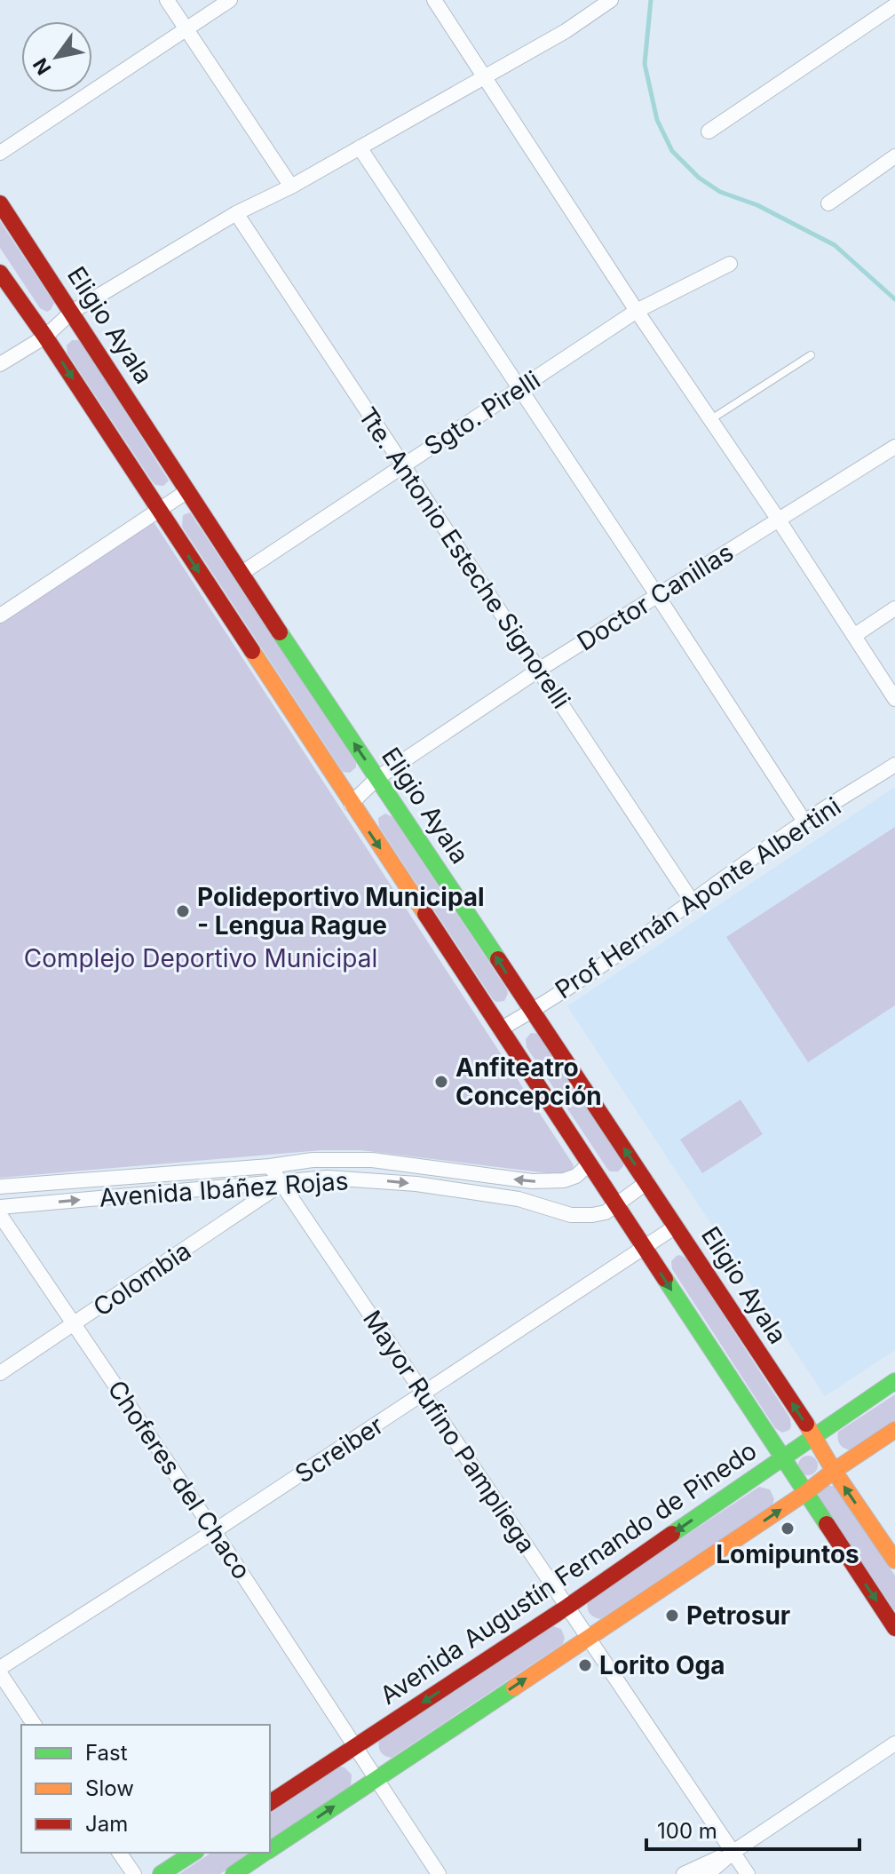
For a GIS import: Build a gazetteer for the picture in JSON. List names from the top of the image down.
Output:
{
  "streets": {
    "street": [
      "Eligio Ayala",
      "Sgto. Pirelli",
      "Tte. Antonio Esteche Signorelli",
      "Doctor Canillas",
      "Prof Hernán Aponte Albertini",
      "Avenida Ibáñez Rojas",
      "Colombia",
      "Mayor Rufino Pampliega",
      "Screiber",
      "Choferes del Chaco",
      "Avenida Augustín Fernando de Pinedo"
    ]
  },
  "crossings": [
    ["Eligio Ayala", "Sgto. Pirelli"],
    ["Eligio Ayala", "Doctor Canillas"],
    ["Eligio Ayala", "Prof Hernán Aponte Albertini"],
    ["Eligio Ayala", "Avenida Ibáñez Rojas"],
    ["Eligio Ayala", "Screiber"],
    ["Eligio Ayala", "Avenida Augustín Fernando de Pinedo"],
    ["Sgto. Pirelli", "Tte. Antonio Esteche Signorelli"],
    ["Tte. Antonio Esteche Signorelli", "Doctor Canillas"],
    ["Tte. Antonio Esteche Signorelli", "Prof Hernán Aponte Albertini"],
    ["Avenida Ibáñez Rojas", "Colombia"],
    ["Avenida Ibáñez Rojas", "Mayor Rufino Pampliega"],
    ["Colombia", "Mayor Rufino Pampliega"],
    ["Colombia", "Choferes del Chaco"],
    ["Mayor Rufino Pampliega", "Screiber"],
    ["Mayor Rufino Pampliega", "Avenida Augustín Fernando de Pinedo"],
    ["Screiber", "Choferes del Chaco"],
    ["Choferes del Chaco", "Avenida Augustín Fernando de Pinedo"]
  ],
  "parks": ["Complejo Deportivo Municipal"],
  "places": [
    "Polideportivo Municipal - Lengua Rague",
    "Anfiteatro Concepción",
    "Lomipuntos",
    "Petrosur",
    "Lorito Oga"
  ],
  "legend": ["Fast", "Slow", "Jam"],
  "scale_bar": "100 m",
  "north": "bottom left"
}
